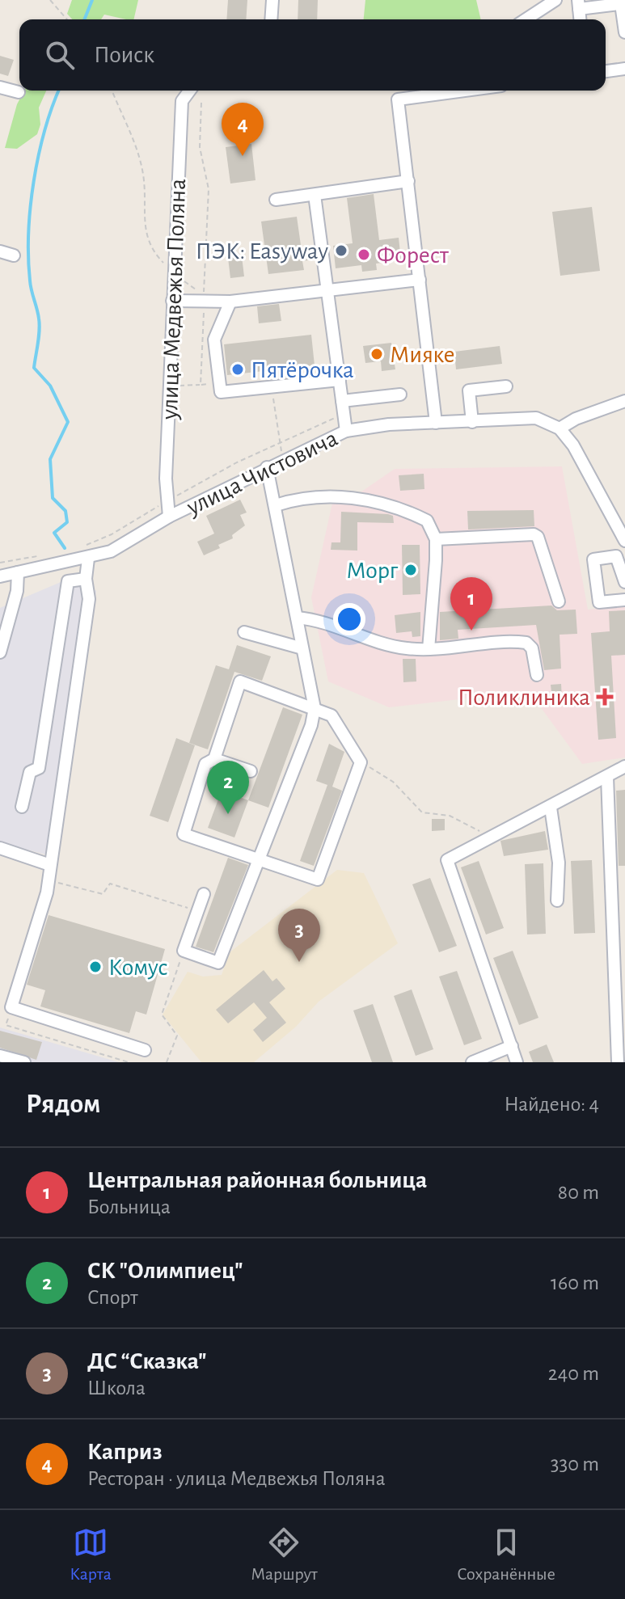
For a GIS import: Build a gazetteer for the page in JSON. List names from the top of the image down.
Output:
{
  "streets": {
    "street": ["улица Медвежья Поляна", "улица Чистовича"]
  },
  "crossings": [
    ["улица Медвежья Поляна", "улица Чистовича"]
  ],
  "places": {
    "other": [
      "ПЭК: Easyway",
      "Форест",
      "Мияке",
      "Пятёрочка",
      "Морг",
      "Комус"
    ],
    "health": ["Поликлиника"]
  },
  "page": {
    "search": "Поиск",
    "pins": [
      "4",
      "1",
      "2",
      "3"
    ],
    "heading": ["Рядом", "Найдено: 4"],
    "list": [
      {
        "mark": "1",
        "name": "Центральная районная больница",
        "note": "Больница",
        "value": "80 m"
      },
      {
        "mark": "2",
        "name": "СК \"Олимпиец\"",
        "note": "Спорт",
        "value": "160 m"
      },
      {
        "mark": "3",
        "name": "ДС “Сказка\"",
        "note": "Школа",
        "value": "240 m"
      },
      {
        "mark": "4",
        "name": "Каприз",
        "note": "Ресторан · улица Медвежья Поляна",
        "value": "330 m"
      }
    ],
    "nav": ["Карта", "Маршрут", "Сохранённые"]
  }
}
